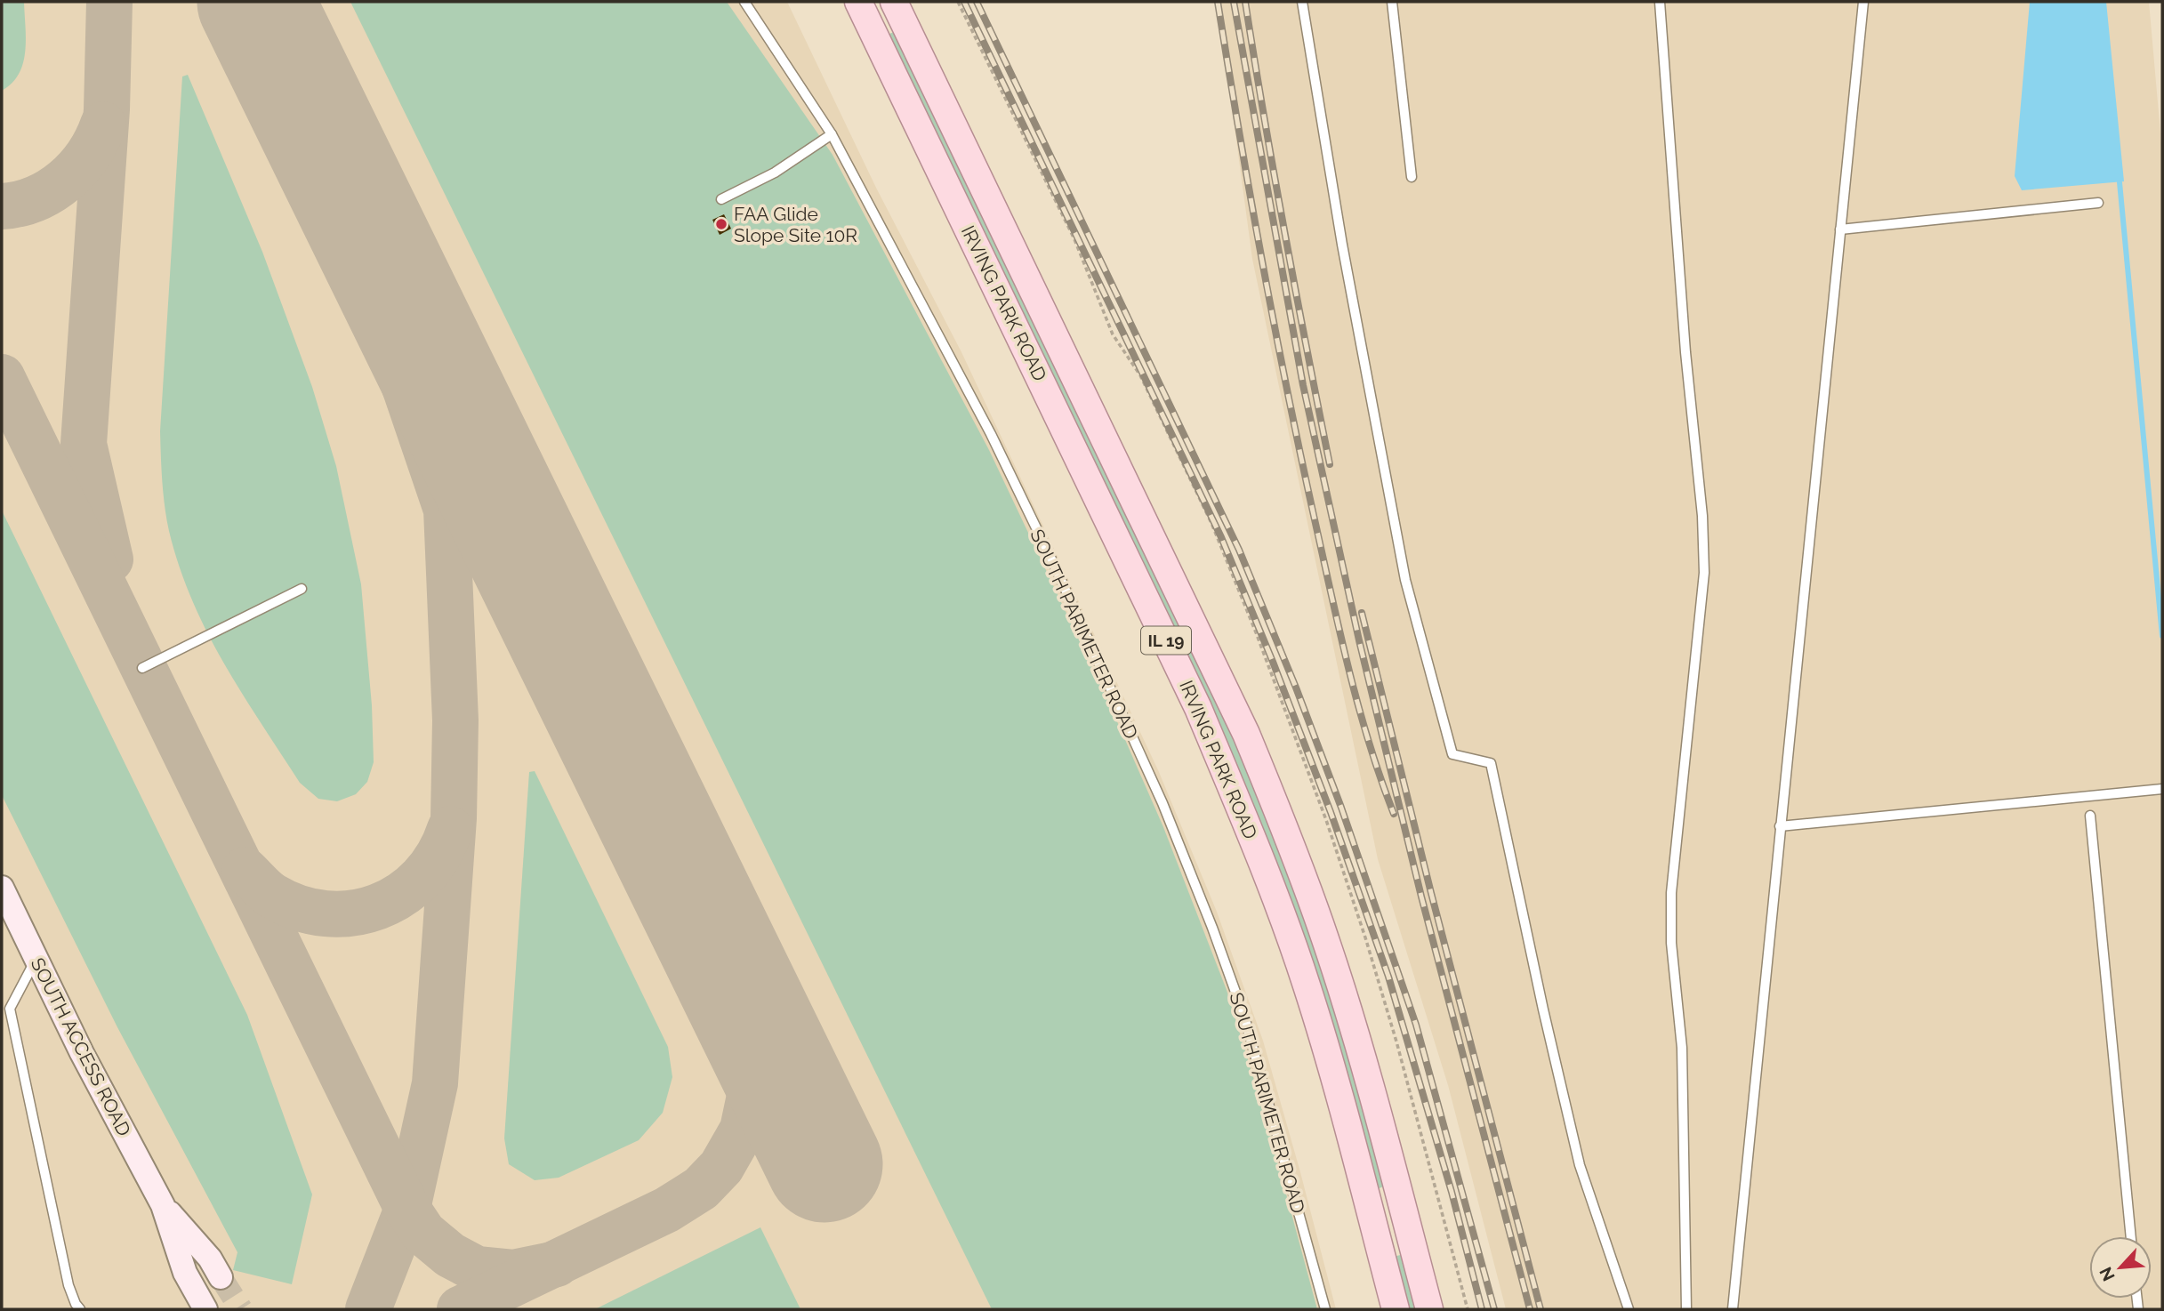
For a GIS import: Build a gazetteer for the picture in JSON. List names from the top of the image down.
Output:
{
  "streets": {
    "main road": ["IRVING PARK ROAD", "IL 19"],
    "street": ["SOUTH ACCESS ROAD"],
    "lane": ["SOUTH PARIMETER ROAD"]
  },
  "places": ["FAA Glide Slope Site 10R"],
  "north": "bottom left"
}
